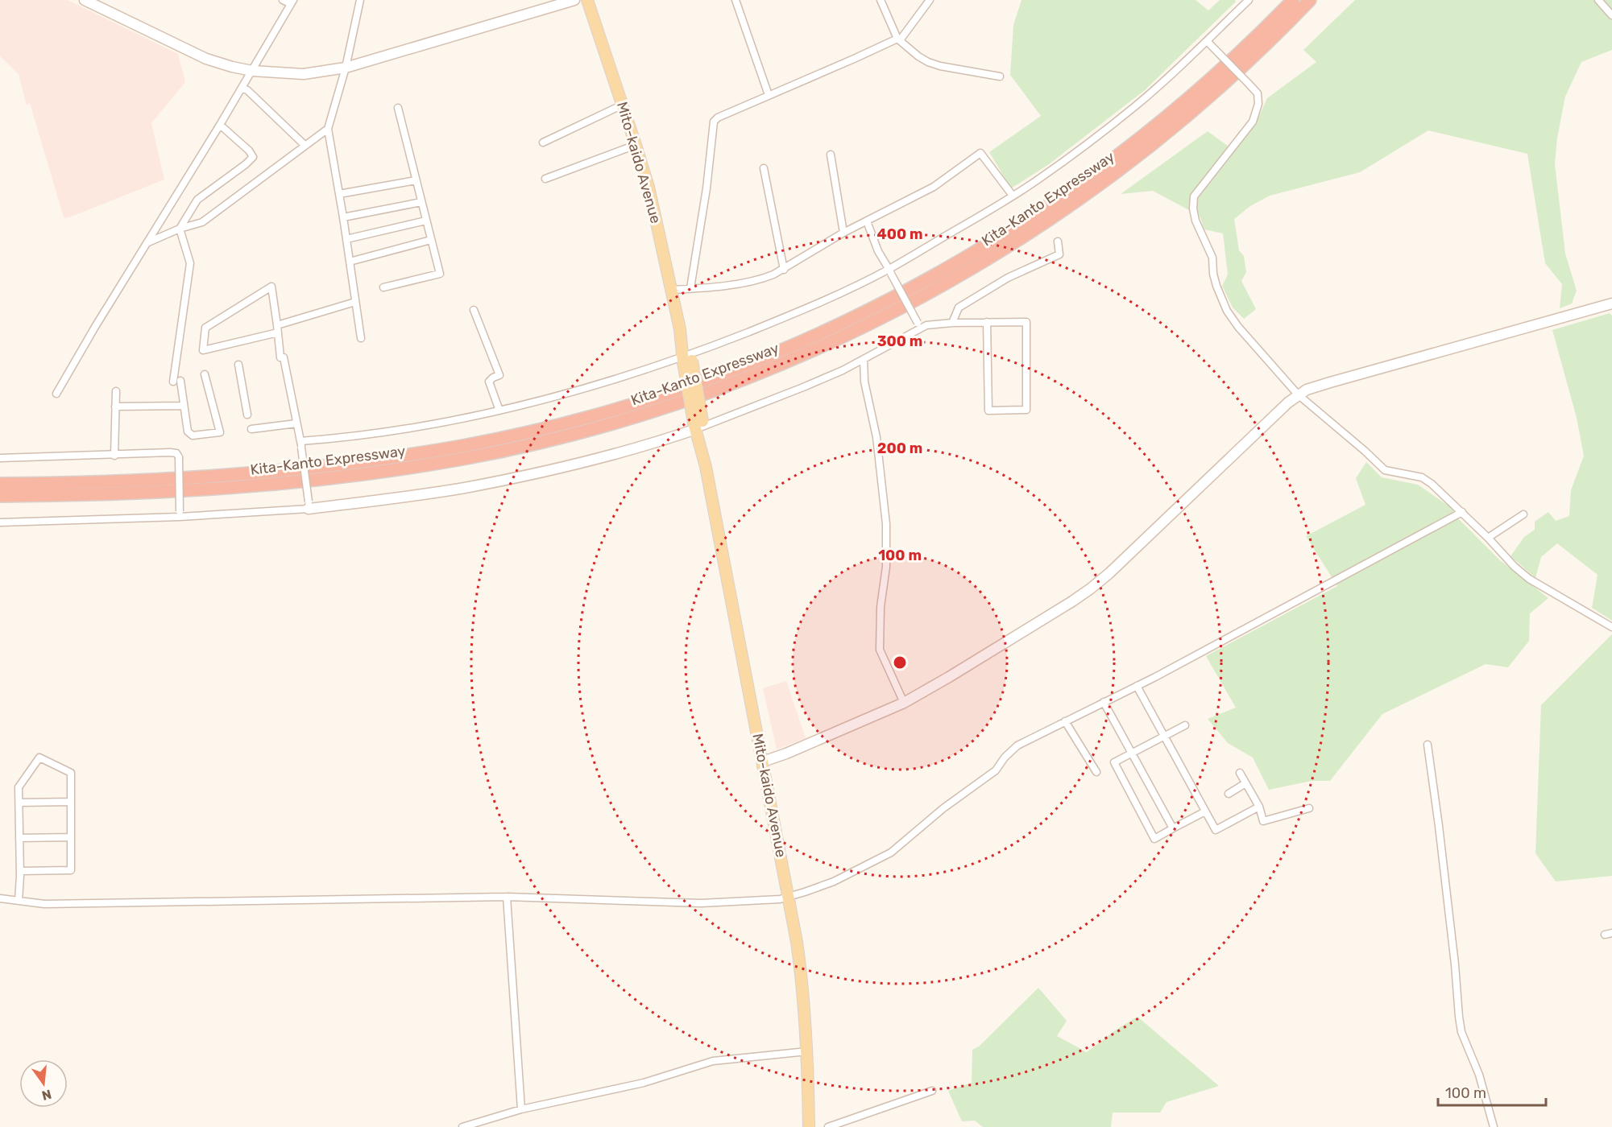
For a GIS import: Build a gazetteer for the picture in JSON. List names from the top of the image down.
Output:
{
  "streets": {
    "highway": ["Kita-Kanto Expressway"],
    "main road": ["Mito-kaido Avenue"]
  },
  "scale_bar": "100 m",
  "north": "bottom",
  "rings": [
    "400 m",
    "300 m",
    "200 m",
    "100 m"
  ]
}
